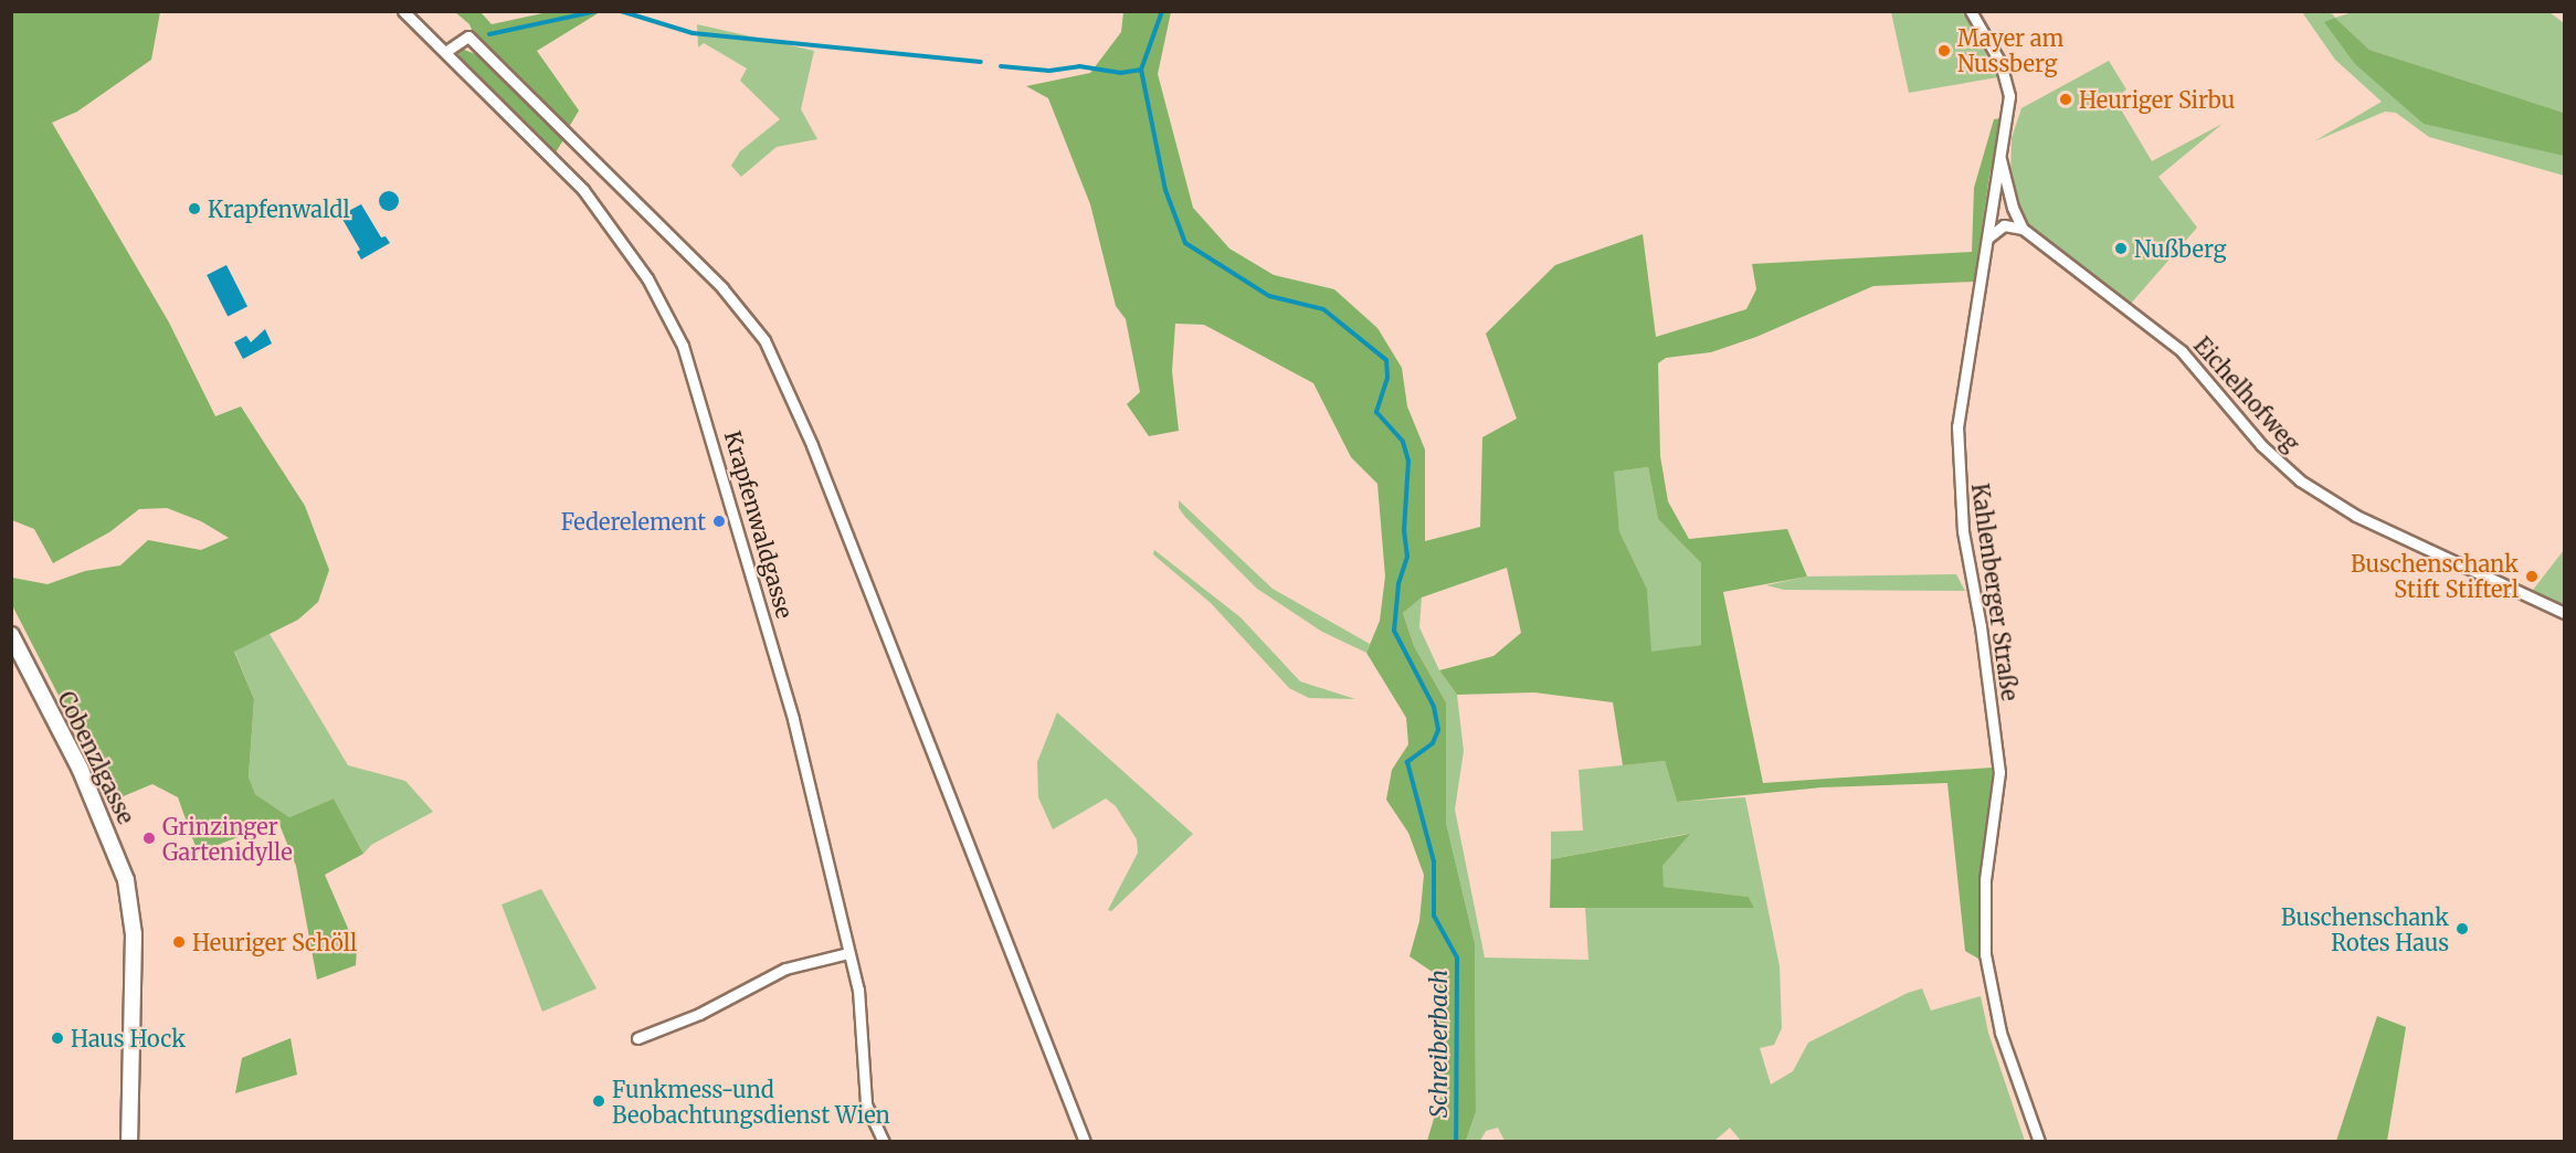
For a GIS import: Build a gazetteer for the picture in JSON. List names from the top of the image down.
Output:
{
  "streets": {
    "street": [
      "Eichelhofweg",
      "Krapfenwaldgasse",
      "Kahlenberger Straße",
      "Cobenzlgasse"
    ]
  },
  "water": ["Schreiberbach"],
  "places": [
    "Mayer am Nussberg",
    "Heuriger Sirbu",
    "Krapfenwaldl",
    "Nußberg",
    "Federelement",
    "Buschenschank Stift Stifterl",
    "Grinzinger Gartenidylle",
    "Buschenschank Rotes Haus",
    "Heuriger Schöll",
    "Haus Hock",
    "Funkmess-und Beobachtungsdienst Wien"
  ]
}
